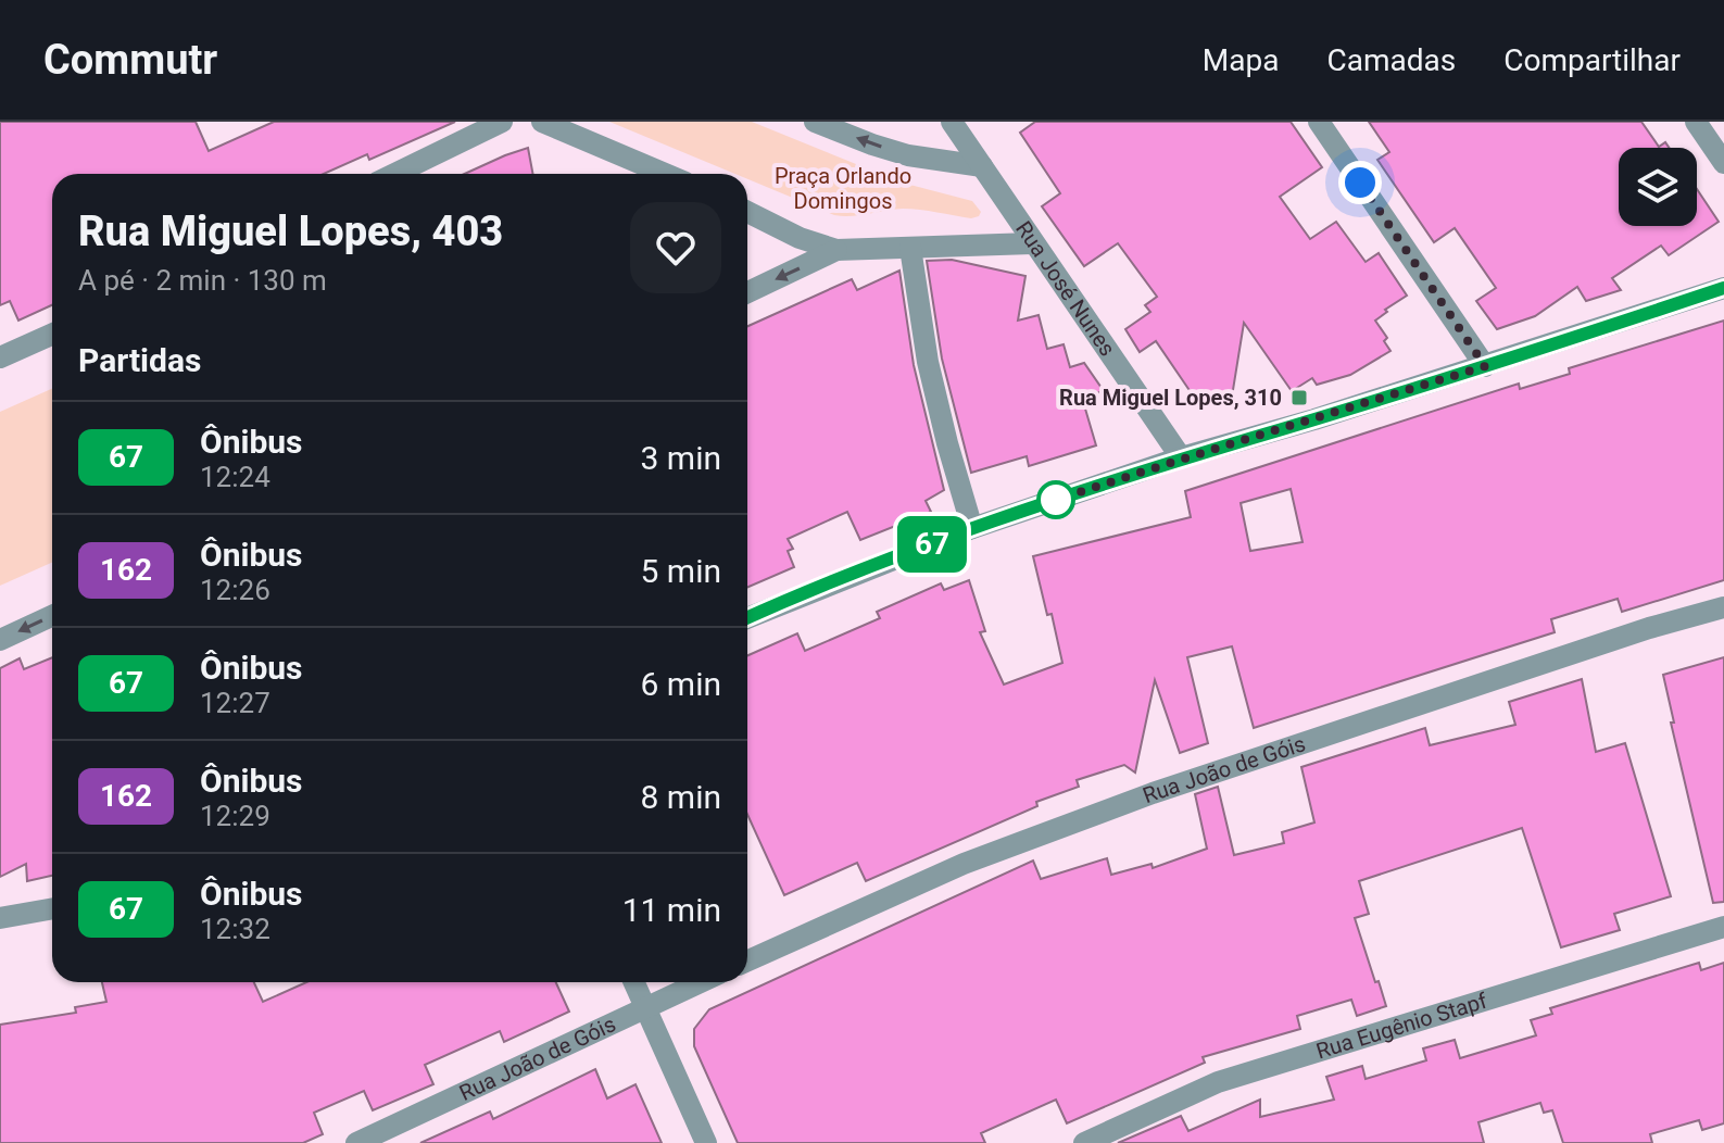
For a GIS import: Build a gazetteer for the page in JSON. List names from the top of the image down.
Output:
{
  "streets": {
    "street": ["Rua José Nunes", "Rua João de Góis", "Rua Eugênio Stapf"]
  },
  "parks": ["Praça Orlando Domingos"],
  "places": {
    "transit": ["Rua Miguel Lopes, 310"]
  },
  "lines": ["bus line 67"],
  "page": {
    "header": "Commutr",
    "nav": ["Mapa", "Camadas", "Compartilhar"],
    "on_map": "67",
    "heading": [
      ["Rua Miguel Lopes, 403", "A pé · 2 min · 130 m"],
      "Partidas"
    ],
    "list": [
      {
        "mark": "67",
        "name": "Ônibus",
        "note": "12:24",
        "value": "3 min"
      },
      {
        "mark": "162",
        "name": "Ônibus",
        "note": "12:26",
        "value": "5 min"
      },
      {
        "mark": "67",
        "name": "Ônibus",
        "note": "12:27",
        "value": "6 min"
      },
      {
        "mark": "162",
        "name": "Ônibus",
        "note": "12:29",
        "value": "8 min"
      },
      {
        "mark": "67",
        "name": "Ônibus",
        "note": "12:32",
        "value": "11 min"
      }
    ]
  }
}
